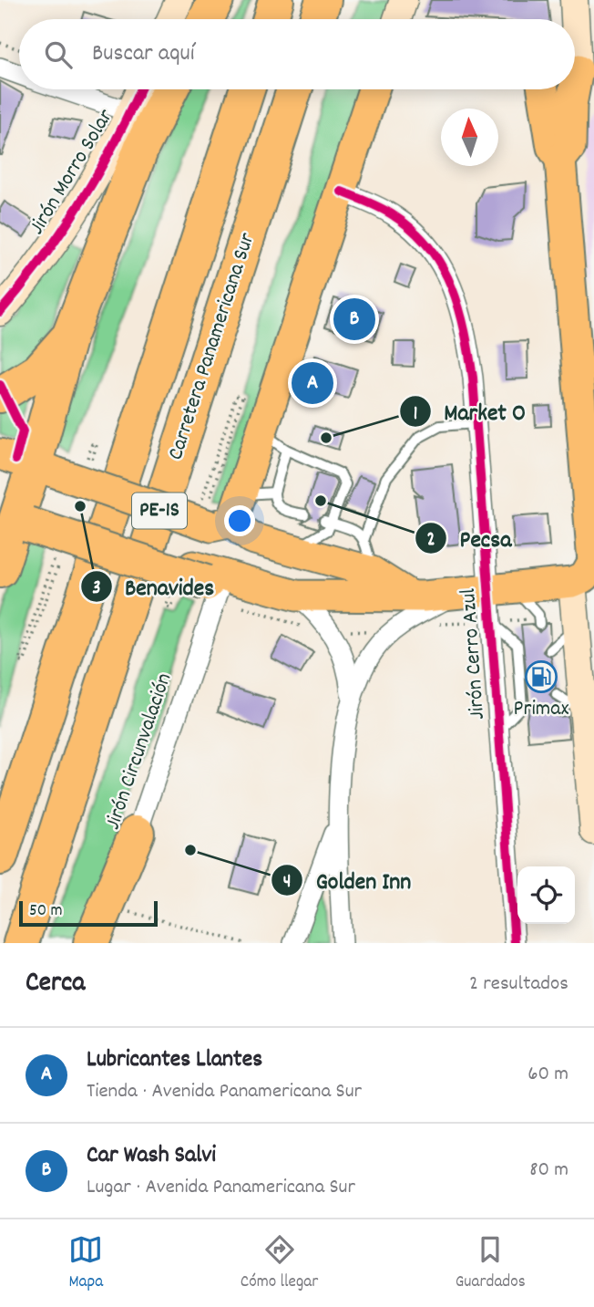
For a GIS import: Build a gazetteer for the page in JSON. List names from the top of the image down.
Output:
{
  "streets": {
    "highway": ["Carretera Panamericana Sur", "PE-1S"],
    "main road": ["Jirón Morro Solar"],
    "street": ["Jirón Cerro Azul", "Jirón Circunvalación"]
  },
  "places": {
    "other": [
      "Market O",
      "Pecsa",
      "Benavides",
      "Golden Inn"
    ],
    "fuel station": ["Primax"]
  },
  "scale_bar": "50 m",
  "north": "top",
  "page": {
    "search": "Buscar aquí",
    "pins": ["B", "A"],
    "scale": "50 m",
    "heading": ["Cerca", "2 resultados"],
    "list": [
      {
        "mark": "A",
        "name": "Lubricantes Llantes",
        "note": "Tienda · Avenida Panamericana Sur",
        "value": "60 m"
      },
      {
        "mark": "B",
        "name": "Car Wash Salvi",
        "note": "Lugar · Avenida Panamericana Sur",
        "value": "80 m"
      }
    ],
    "nav": ["Mapa", "Cómo llegar", "Guardados"]
  }
}
